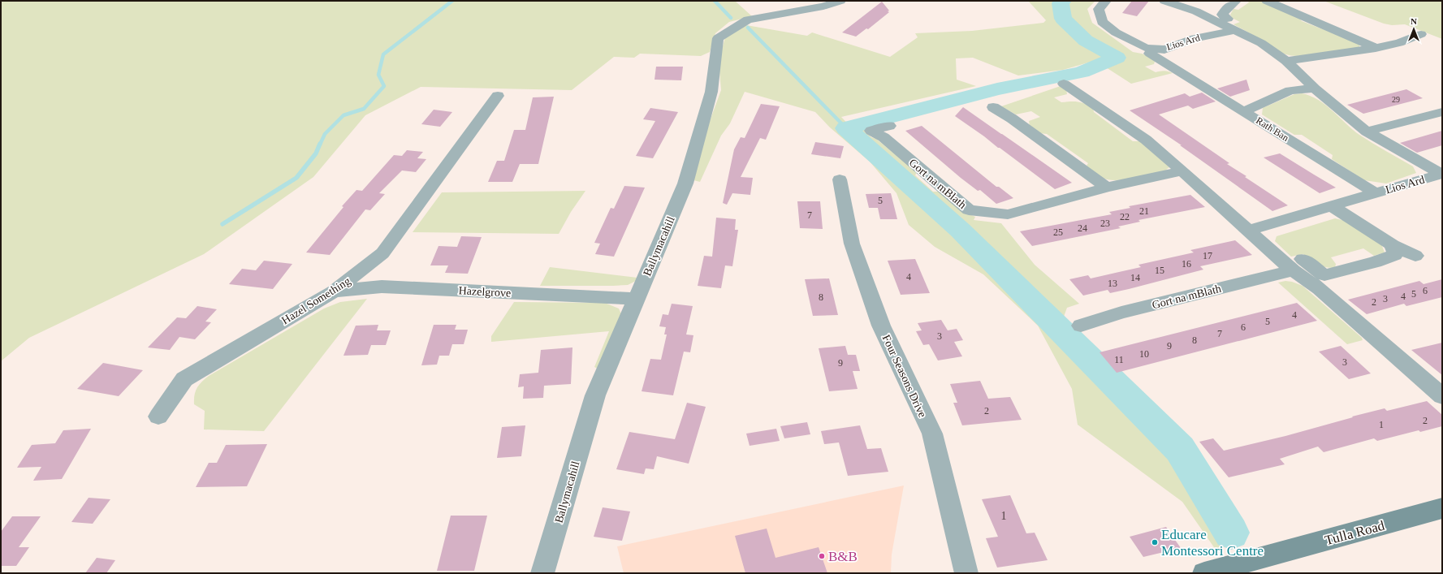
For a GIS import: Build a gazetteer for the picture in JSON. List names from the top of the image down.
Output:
{
  "streets": {
    "main road": ["Tulla Road"],
    "street": [
      "Lios Ard",
      "Rath Ban",
      "Gort na mBlath",
      "Ballymacahill",
      "Hazelgrove",
      "Hazel Something",
      "Four Seasons Drive"
    ]
  },
  "crossings": [
    ["Lios Ard", "Rath Ban"],
    ["Ballymacahill", "Hazelgrove"],
    ["Hazelgrove", "Hazel Something"]
  ],
  "places": ["Educare Montessori Centre", "B&B"],
  "house_numbers": [
    "29",
    "5",
    "21",
    "7",
    "22",
    "23",
    "24",
    "25",
    "17",
    "16",
    "15",
    "4",
    "14",
    "13",
    "6",
    "5",
    "4",
    "8",
    "3",
    "2",
    "4",
    "5",
    "6",
    "7",
    "3",
    "8",
    "9",
    "10",
    "11",
    "3",
    "9",
    "2",
    "2",
    "1",
    "1"
  ],
  "north": "top"
}
